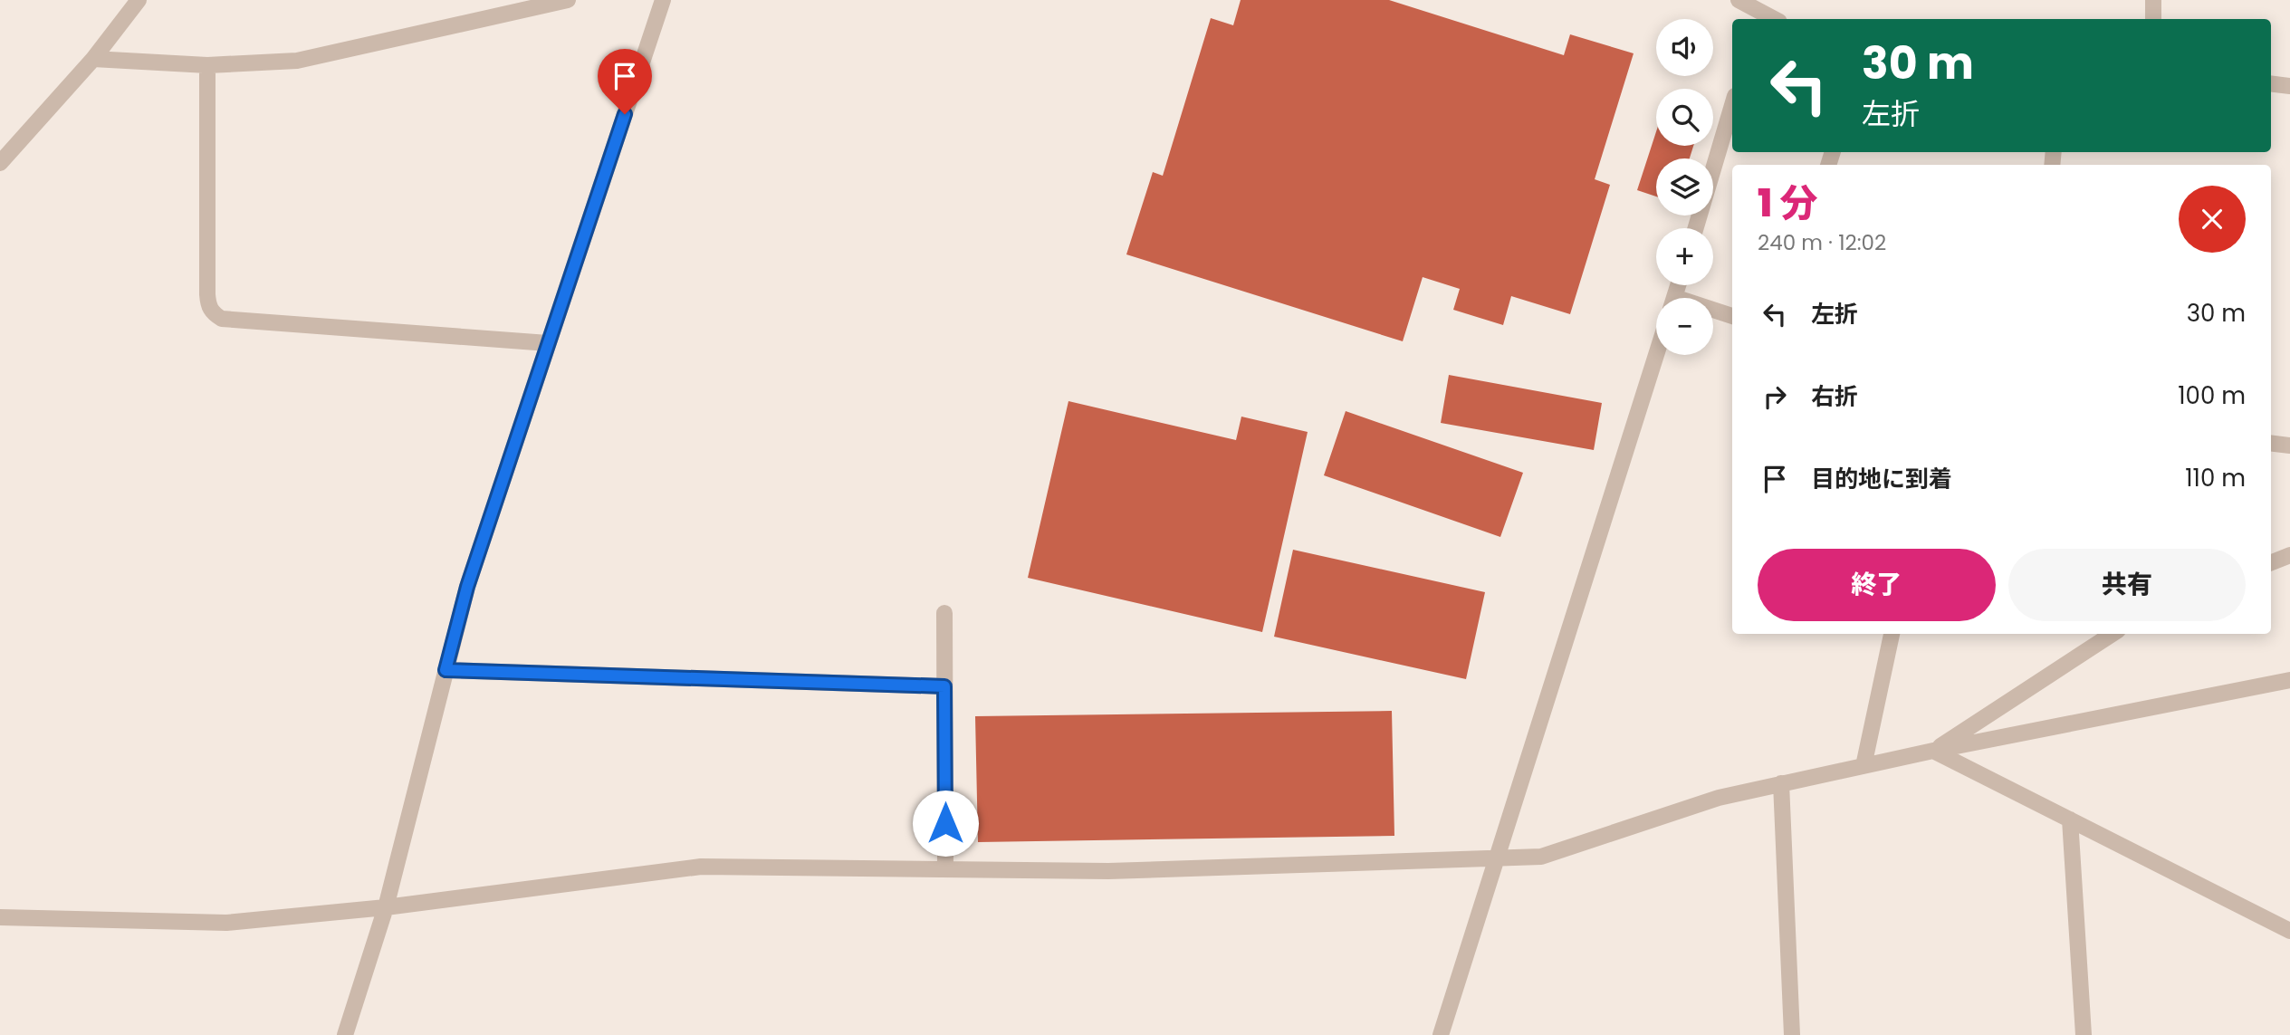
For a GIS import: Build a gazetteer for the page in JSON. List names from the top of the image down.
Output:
{
  "page": {
    "map_buttons": ["+", "−"],
    "turn": ["30 m", "左折"],
    "heading": ["1 分", "240 m · 12:02"],
    "list": [
      {
        "name": "左折",
        "value": "30 m"
      },
      {
        "name": "右折",
        "value": "100 m"
      },
      {
        "name": "目的地に到着",
        "value": "110 m"
      }
    ],
    "buttons": ["終了", "共有"]
  }
}
